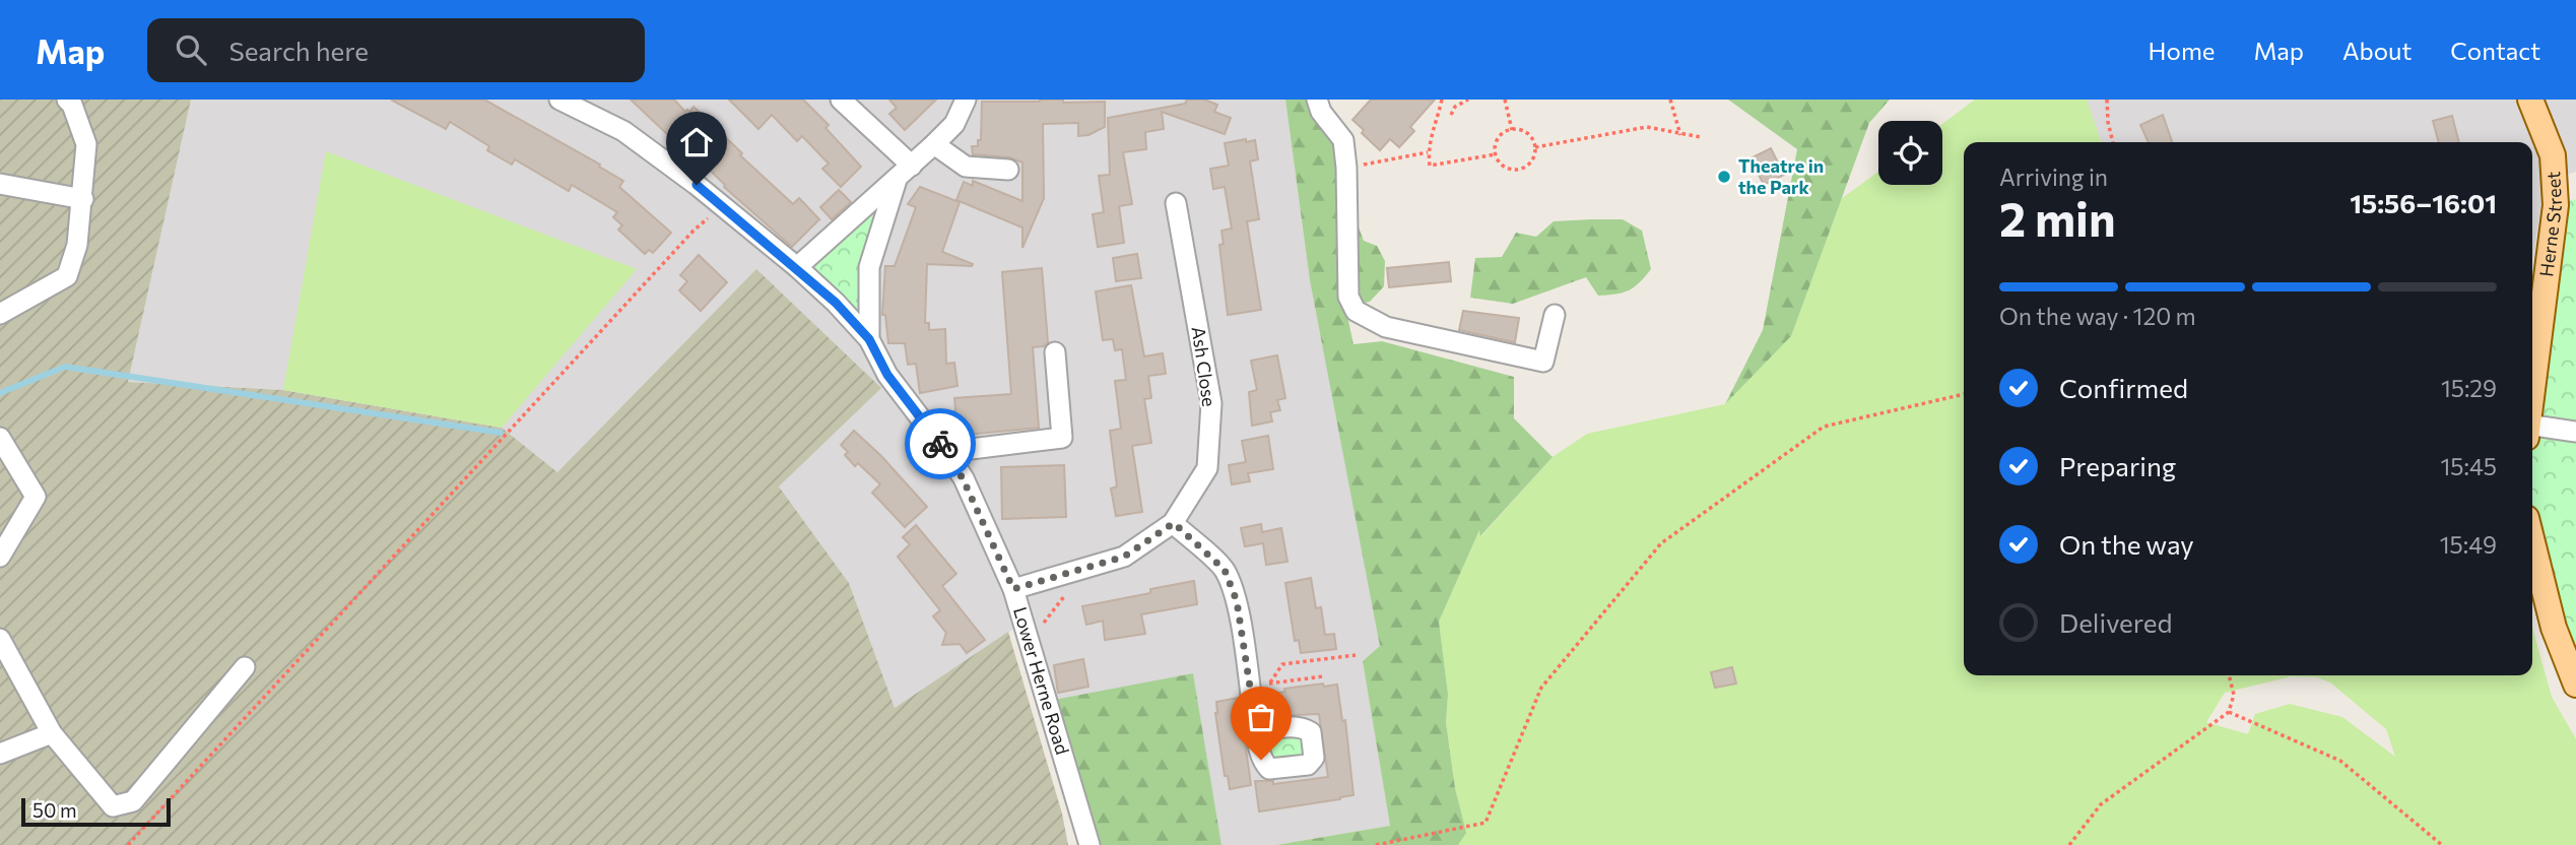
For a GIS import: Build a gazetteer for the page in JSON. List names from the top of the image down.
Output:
{
  "streets": {
    "main road": ["Herne Street"],
    "street": ["Ash Close", "Lower Herne Road"]
  },
  "crossings": [
    ["Ash Close", "Lower Herne Road"]
  ],
  "places": ["Theatre in the Park"],
  "scale_bar": "50 m",
  "page": {
    "header": "Map",
    "search": "Search here",
    "nav": [
      "Home",
      "Map",
      "About",
      "Contact"
    ],
    "heading": ["2 min", "Arriving in", "15:56–16:01"],
    "bar": "On the way · 120 m",
    "list": [
      ["Confirmed", "15:29"],
      ["Preparing", "15:45"],
      ["On the way", "15:49"],
      "Delivered"
    ],
    "scale": "50 m"
  }
}
